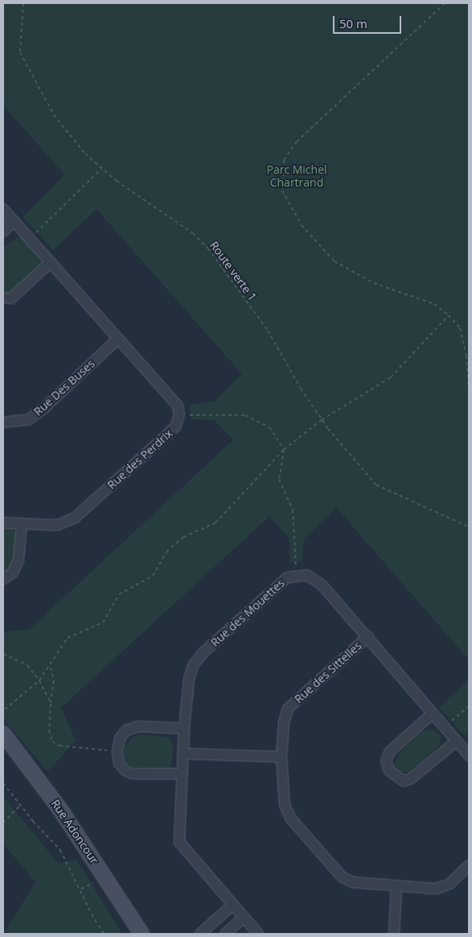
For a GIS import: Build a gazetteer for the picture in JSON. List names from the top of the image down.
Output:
{
  "streets": {
    "street": [
      "Rue Des Buses",
      "Rue des Perdrix",
      "Rue des Mouettes",
      "Rue des Sittelles",
      "Rue Adoncour"
    ],
    "path": ["Route verte 1"]
  },
  "crossings": [
    ["Rue des Mouettes", "Rue des Sittelles"]
  ],
  "parks": ["Parc Michel Chartrand"],
  "scale_bar": "50 m"
}
